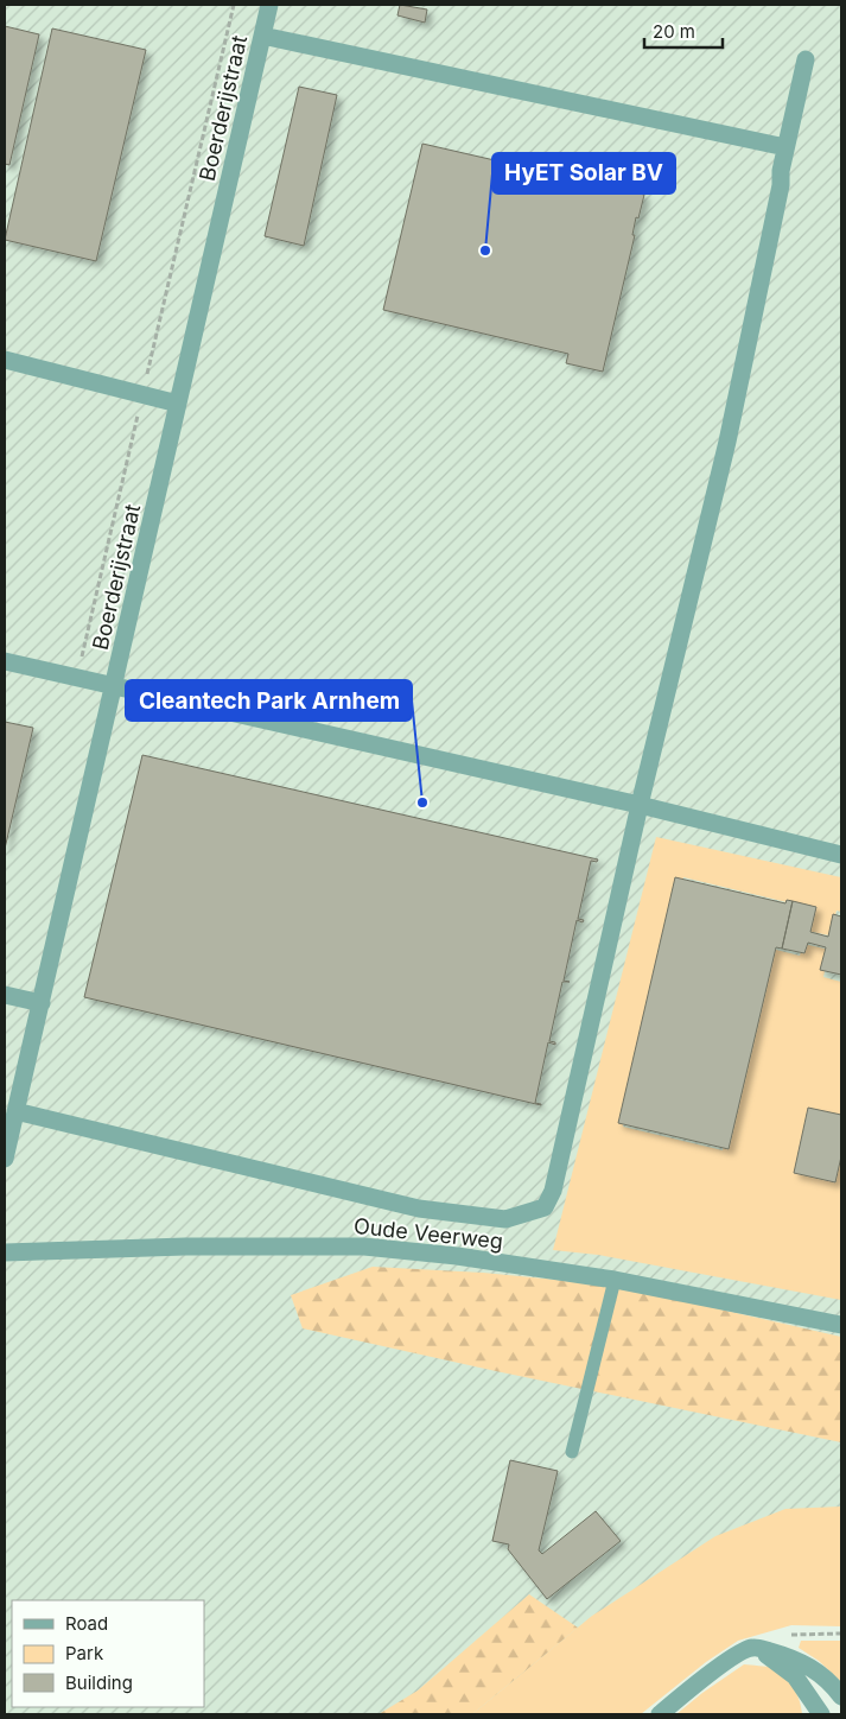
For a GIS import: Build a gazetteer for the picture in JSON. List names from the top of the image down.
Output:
{
  "streets": {
    "street": ["Boerderijstraat", "Oude Veerweg"]
  },
  "places": ["HyET Solar BV", "Cleantech Park Arnhem"],
  "legend": ["Road", "Park", "Building"],
  "scale_bar": "20 m"
}
